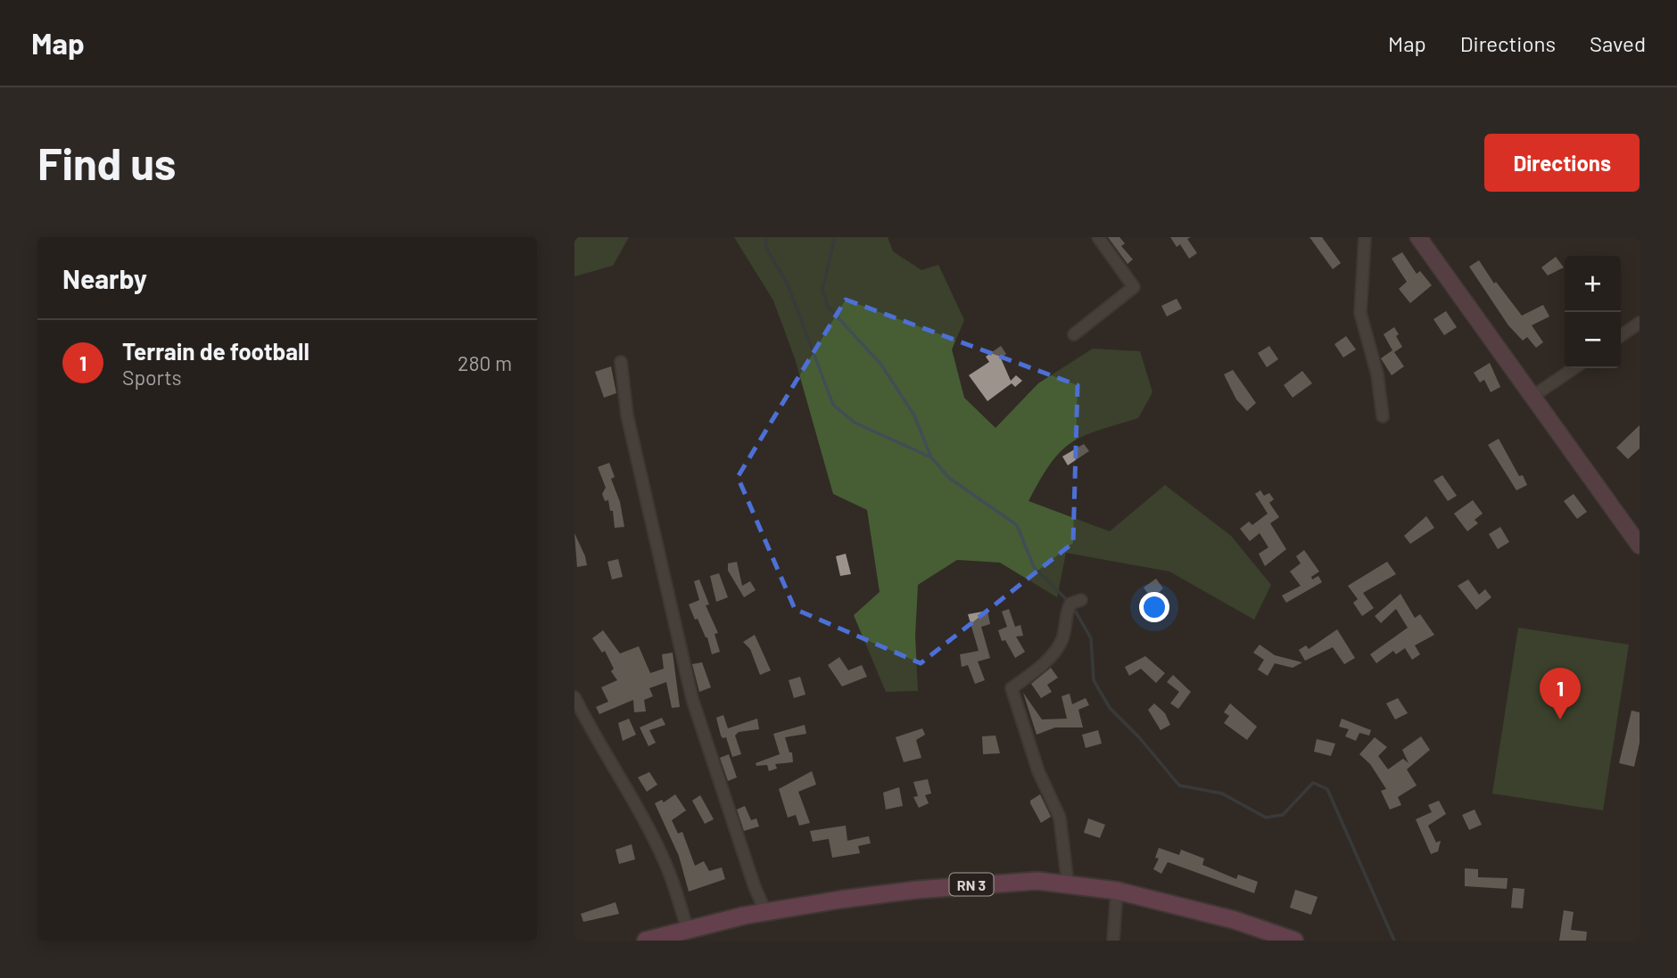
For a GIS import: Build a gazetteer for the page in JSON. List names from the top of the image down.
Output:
{
  "streets": {
    "main road": ["RN 3"]
  },
  "page": {
    "header": "Map",
    "nav": ["Map", "Directions", "Saved"],
    "buttons": "Directions",
    "title": "Find us",
    "heading": "Nearby",
    "map_buttons": ["+", "−"],
    "list": [
      {
        "mark": "1",
        "name": "Terrain de football",
        "note": "Sports",
        "value": "280 m"
      }
    ],
    "pins": "1"
  }
}
